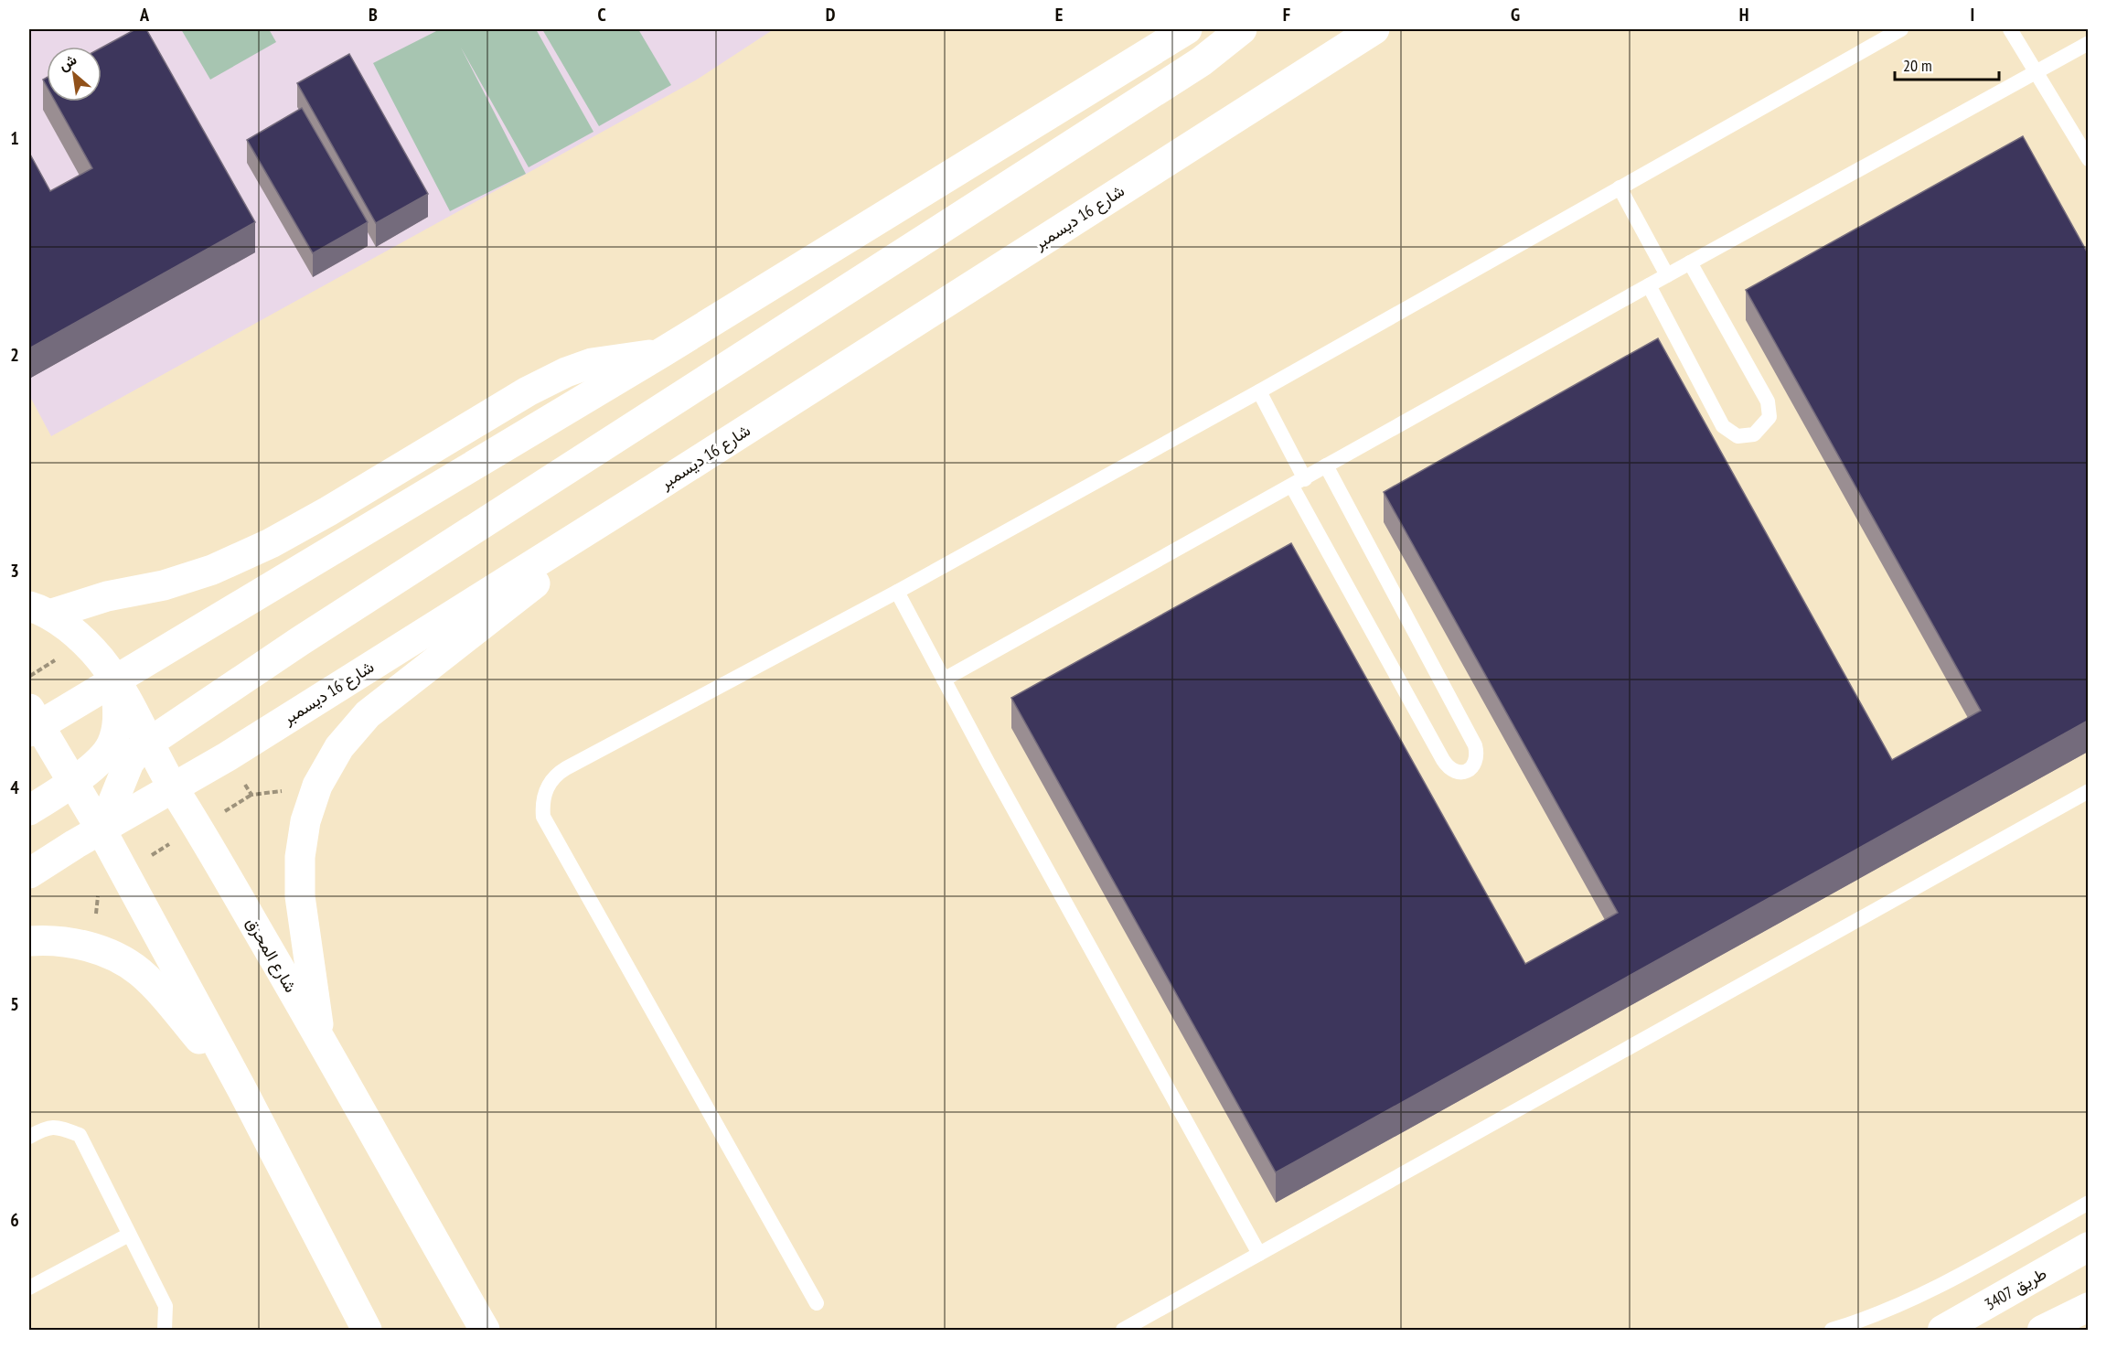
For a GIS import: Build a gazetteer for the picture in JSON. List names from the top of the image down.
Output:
{
  "streets": {
    "main road": ["شارع 16 ديسمبر", "شارع المحرق"],
    "street": ["طريق 3407"]
  },
  "crossings": [
    ["شارع 16 ديسمبر", "شارع المحرق"]
  ],
  "scale_bar": "20 m",
  "north": "top left",
  "grid": {
    "columns": [
      "A",
      "B",
      "C",
      "D",
      "E",
      "F",
      "G",
      "H",
      "I"
    ],
    "rows": [
      "1",
      "2",
      "3",
      "4",
      "5",
      "6"
    ]
  }
}
